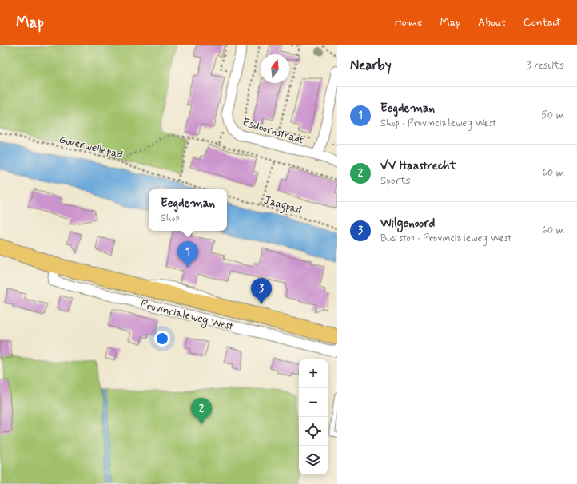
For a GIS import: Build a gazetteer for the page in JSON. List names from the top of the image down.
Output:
{
  "streets": {
    "main road": ["Provincialeweg West"],
    "street": ["Esdoornstraat"],
    "path": ["Goverwellepad", "Jaagpad"]
  },
  "north": "top",
  "page": {
    "header": "Map",
    "nav": [
      "Home",
      "Map",
      "About",
      "Contact"
    ],
    "heading": ["Nearby", "3 results"],
    "list": [
      {
        "mark": "1",
        "name": "Eegdeman",
        "note": "Shop · Provincialeweg West",
        "value": "50 m"
      },
      {
        "mark": "2",
        "name": "VV Haastrecht",
        "note": "Sports",
        "value": "60 m"
      },
      {
        "mark": "3",
        "name": "Wilgenoord",
        "note": "Bus stop · Provincialeweg West",
        "value": "60 m"
      }
    ],
    "popup": ["Eegdeman", "Shop"],
    "pins": ["1", "3", "2"],
    "map_buttons": ["+", "−"]
  }
}
